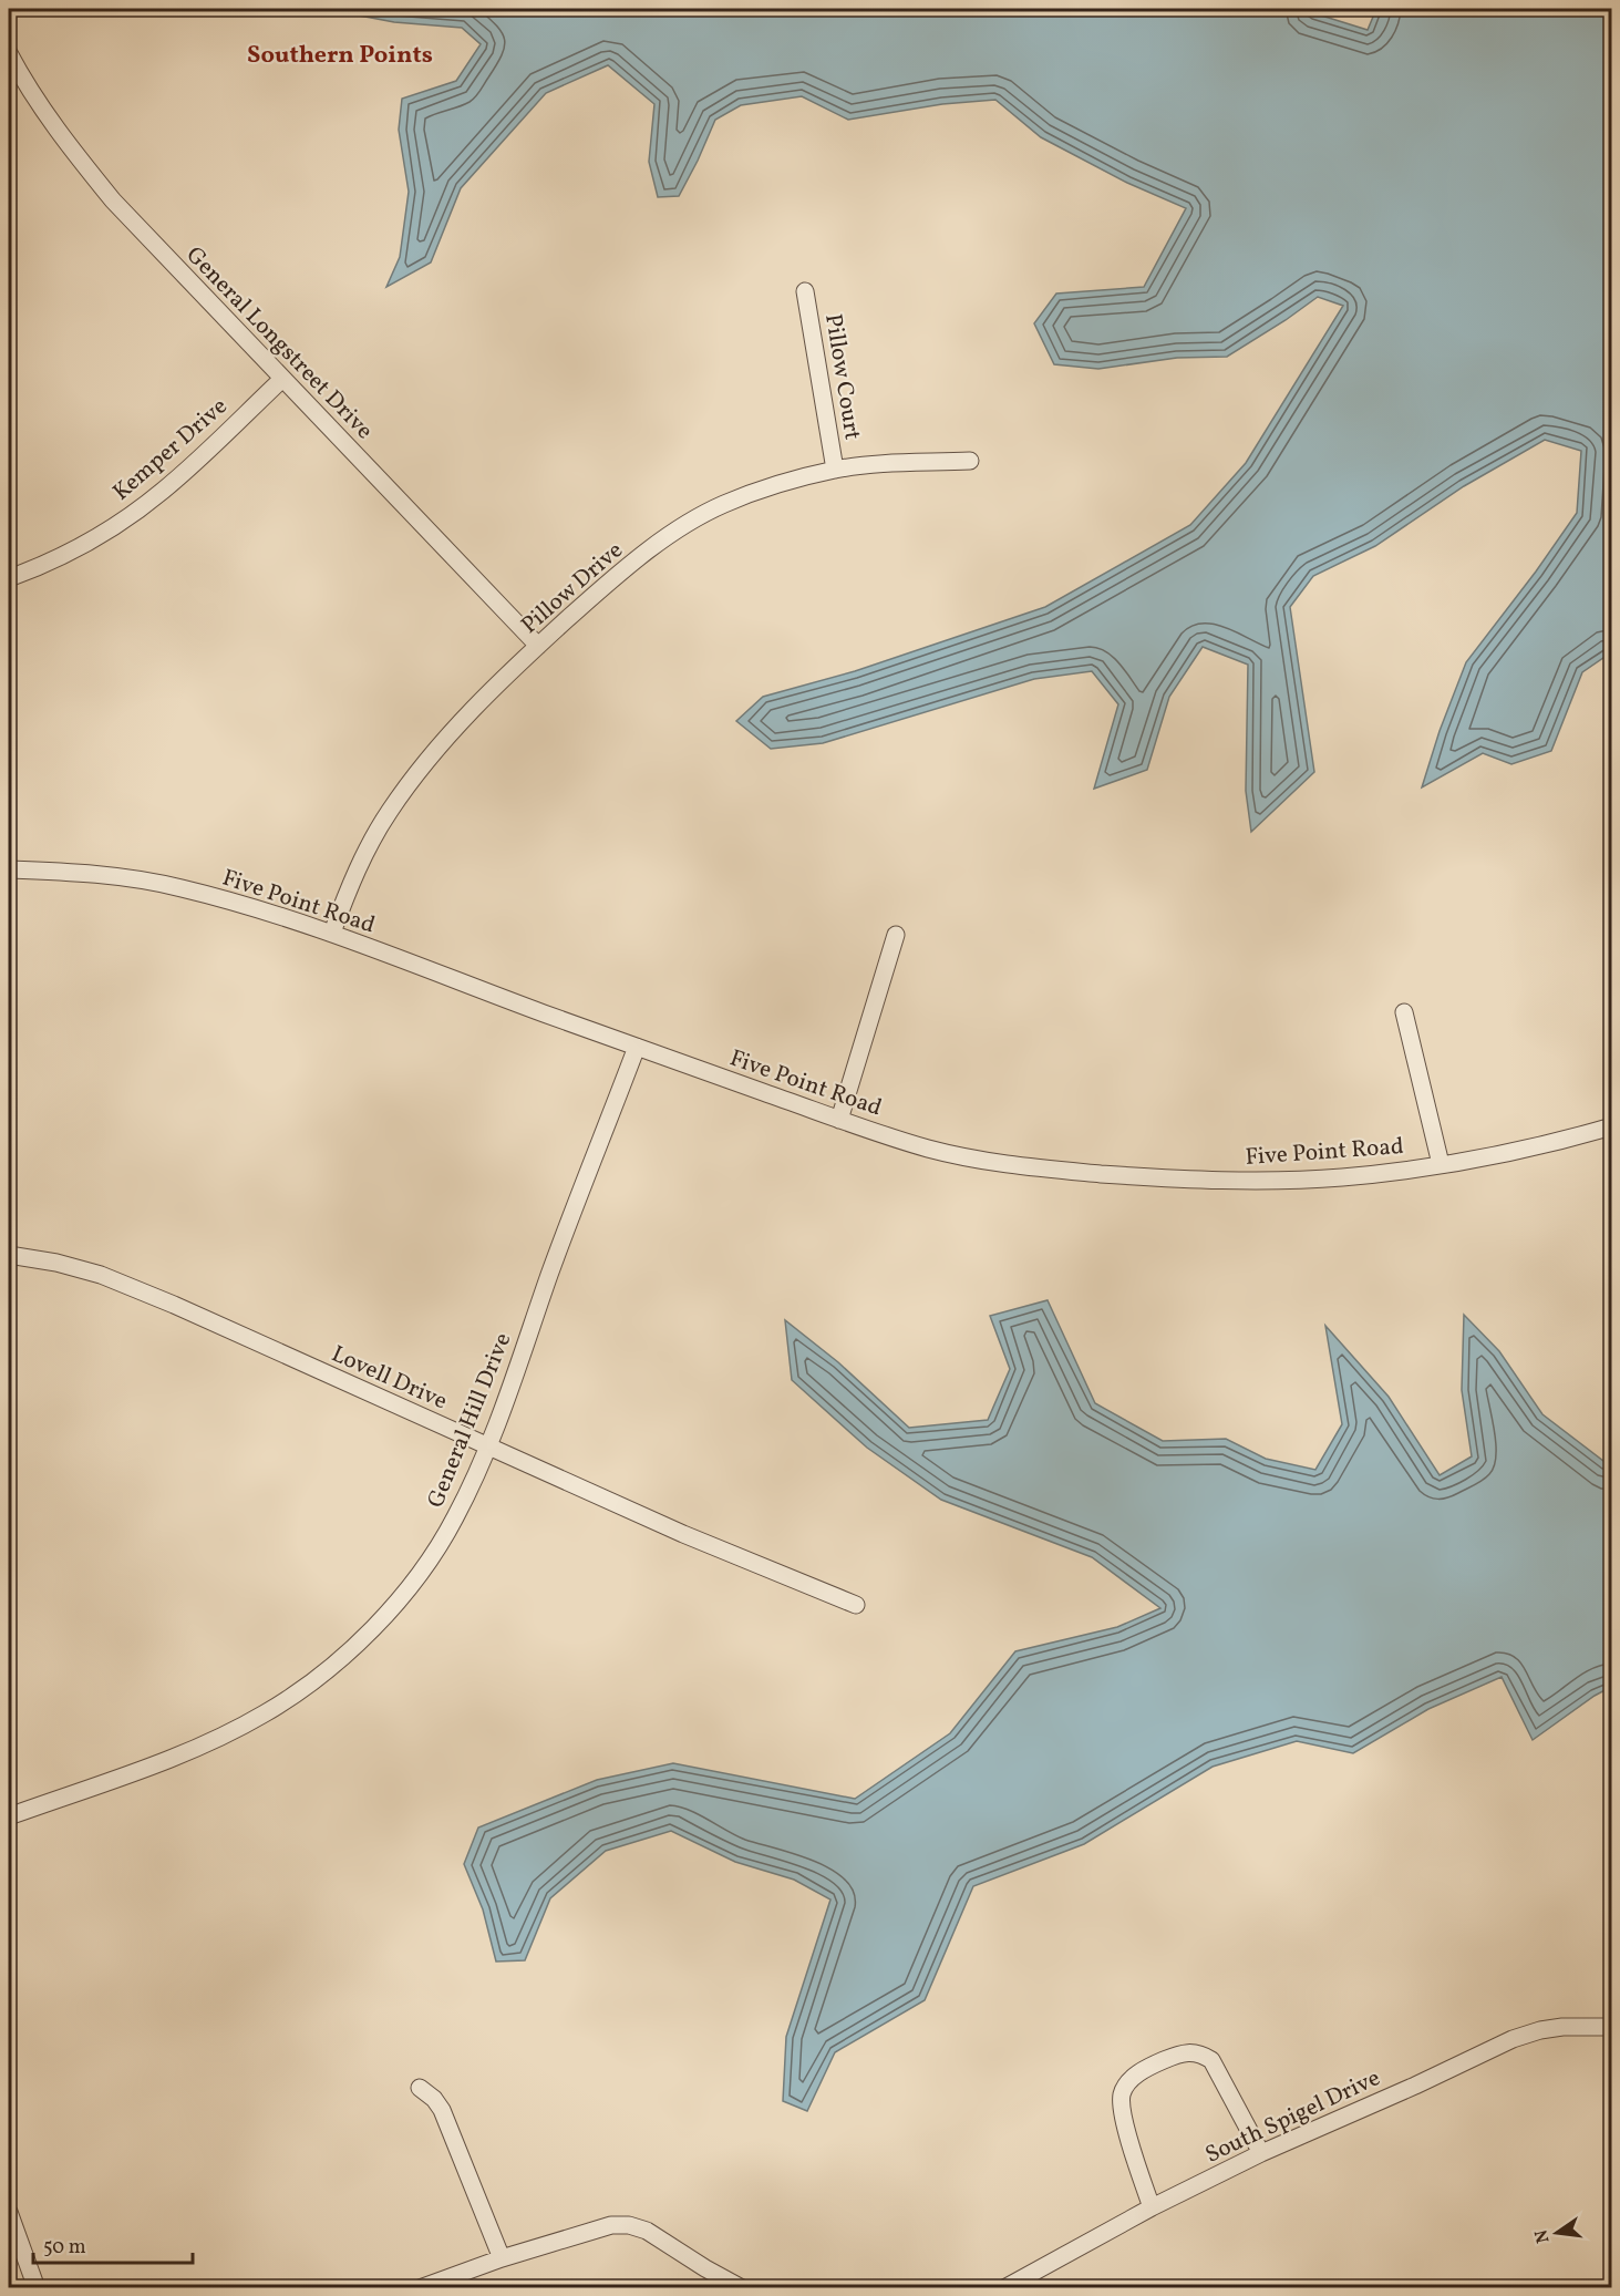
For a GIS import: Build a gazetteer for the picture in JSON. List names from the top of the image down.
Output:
{
  "streets": {
    "street": [
      "General Longstreet Drive",
      "Pillow Court",
      "Kemper Drive",
      "Pillow Drive",
      "Five Point Road",
      "Lovell Drive",
      "General Hill Drive",
      "South Spigel Drive"
    ]
  },
  "crossings": [
    ["General Longstreet Drive", "Kemper Drive"],
    ["General Longstreet Drive", "Pillow Drive"],
    ["Pillow Court", "Pillow Drive"],
    ["Pillow Drive", "Five Point Road"],
    ["Five Point Road", "General Hill Drive"],
    ["Lovell Drive", "General Hill Drive"]
  ],
  "districts": ["Southern Points"],
  "scale_bar": "50 m",
  "north": "left"
}
